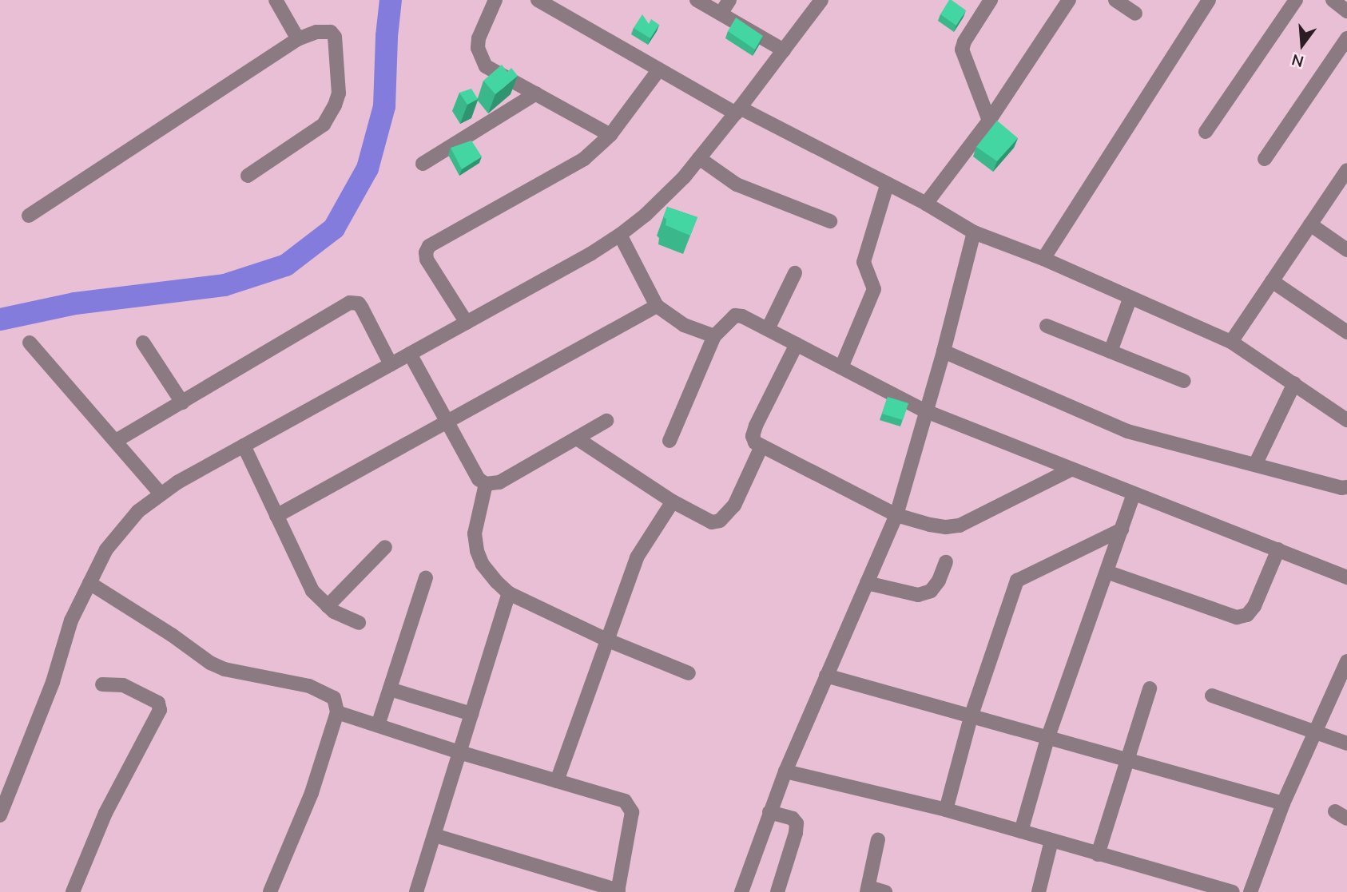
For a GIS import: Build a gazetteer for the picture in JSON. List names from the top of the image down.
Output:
{
  "north": "bottom"
}
